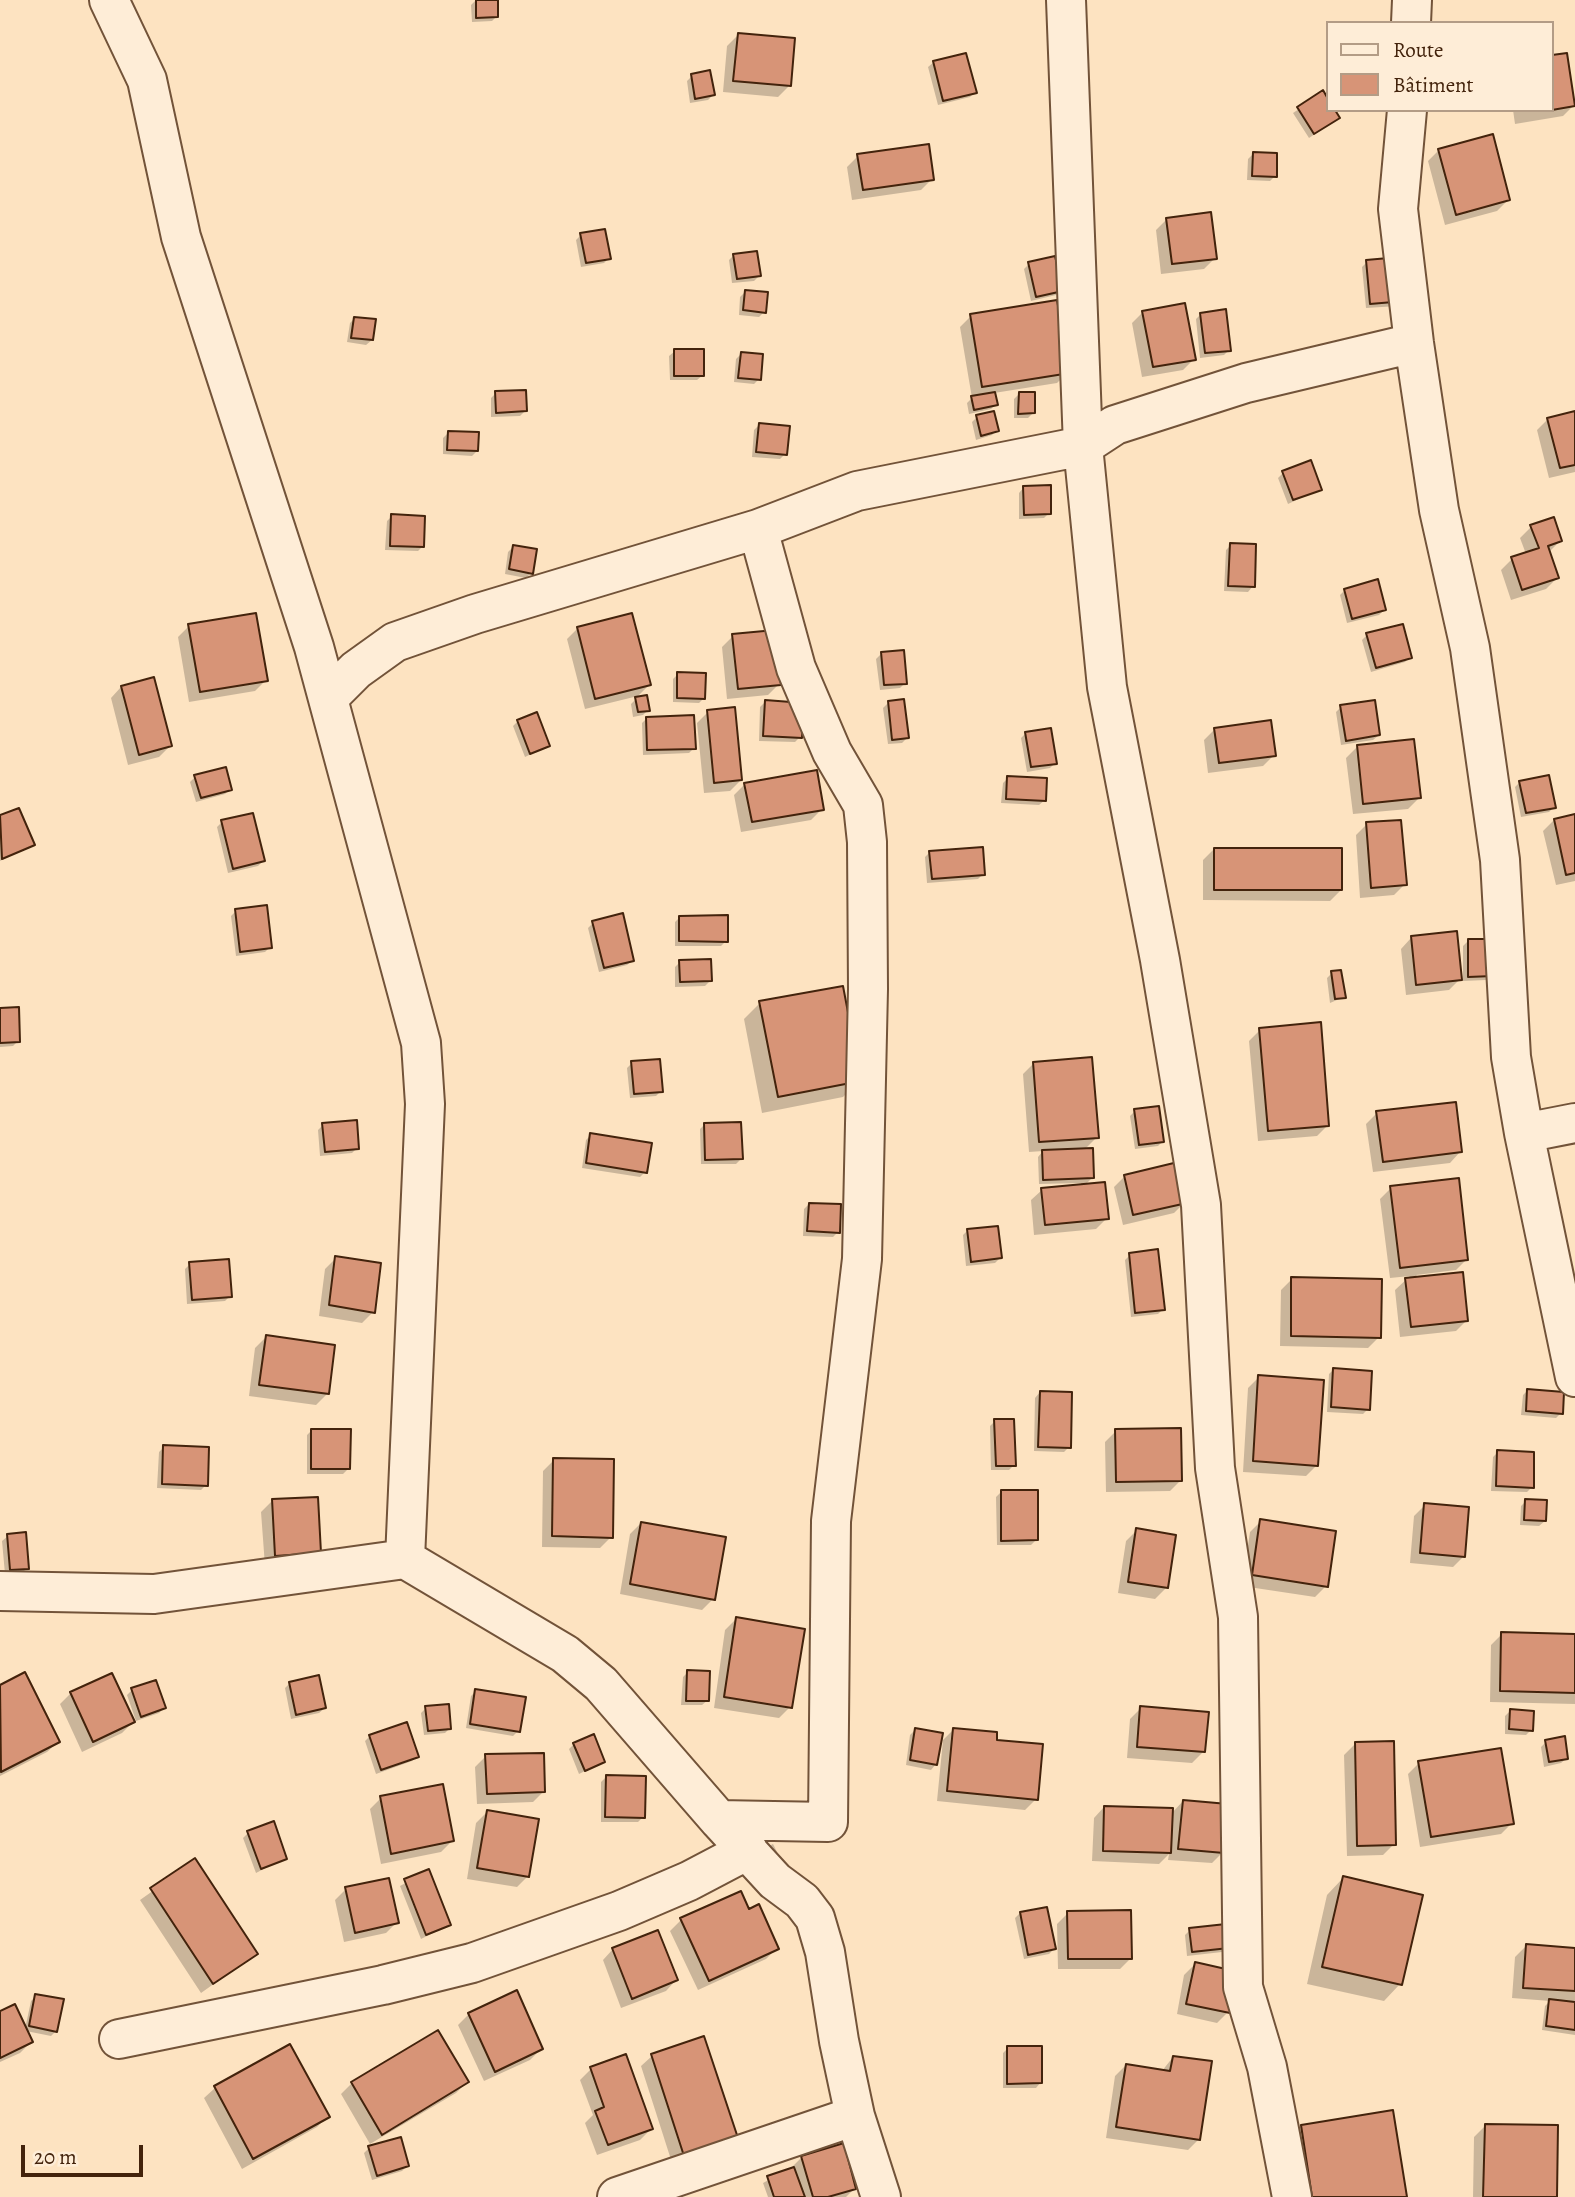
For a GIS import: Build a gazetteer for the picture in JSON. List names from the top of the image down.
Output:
{
  "legend": ["Route", "Bâtiment"],
  "scale_bar": "20 m"
}
